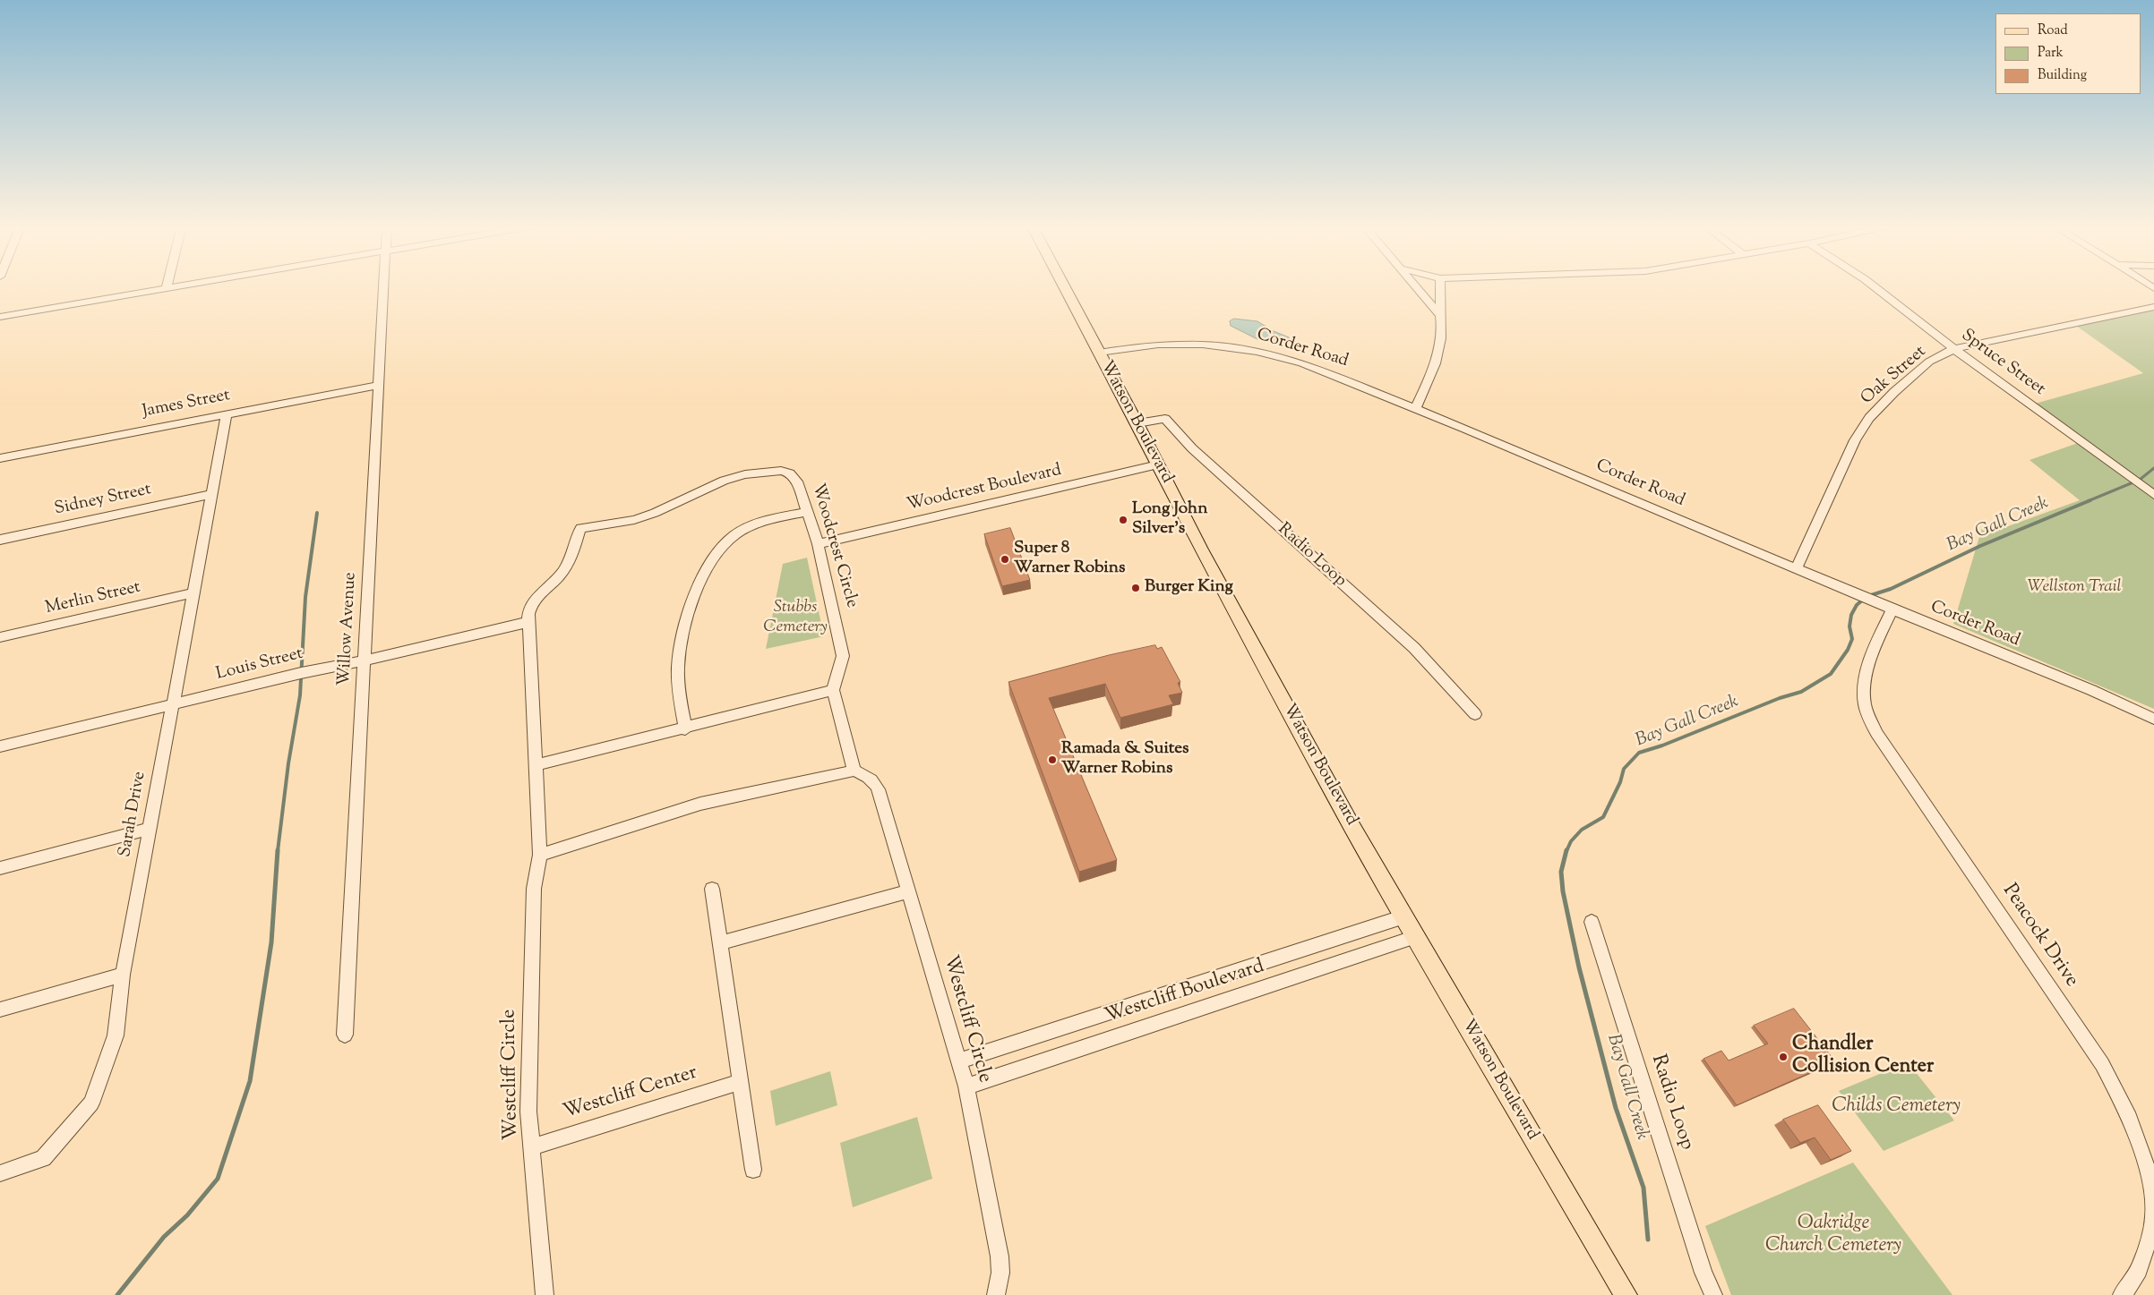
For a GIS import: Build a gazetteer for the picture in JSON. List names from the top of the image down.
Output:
{
  "streets": {
    "main road": ["Watson Boulevard"],
    "street": [
      "Corder Road",
      "Spruce Street",
      "Oak Street",
      "James Street",
      "Woodcrest Boulevard",
      "Sidney Street",
      "Woodcrest Circle",
      "Radio Loop",
      "Merlin Street",
      "Willow Avenue",
      "Louis Street",
      "Sarah Drive",
      "Peacock Drive",
      "Westcliff Boulevard",
      "Westcliff Circle",
      "Westcliff Center"
    ]
  },
  "crossings": [
    ["Corder Road", "Oak Street"],
    ["Corder Road", "Watson Boulevard"],
    ["Corder Road", "Peacock Drive"],
    ["Spruce Street", "Oak Street"],
    ["James Street", "Willow Avenue"],
    ["James Street", "Sarah Drive"],
    ["Watson Boulevard", "Woodcrest Boulevard"],
    ["Watson Boulevard", "Radio Loop"],
    ["Watson Boulevard", "Westcliff Boulevard"],
    ["Woodcrest Boulevard", "Woodcrest Circle"],
    ["Sidney Street", "Sarah Drive"],
    ["Woodcrest Circle", "Louis Street"],
    ["Woodcrest Circle", "Westcliff Circle"],
    ["Merlin Street", "Sarah Drive"],
    ["Willow Avenue", "Louis Street"],
    ["Louis Street", "Sarah Drive"],
    ["Westcliff Boulevard", "Westcliff Circle"],
    ["Westcliff Circle", "Westcliff Center"]
  ],
  "water": ["Bay Gall Creek"],
  "parks": [
    "Wellston Trail",
    "Stubbs Cemetery",
    "Childs Cemetery",
    "Oakridge Church Cemetery"
  ],
  "places": [
    "Long John Silver's",
    "Super 8 Warner Robins",
    "Burger King",
    "Ramada & Suites Warner Robins",
    "Chandler Collision Center"
  ],
  "legend": ["Road", "Park", "Building"]
}
